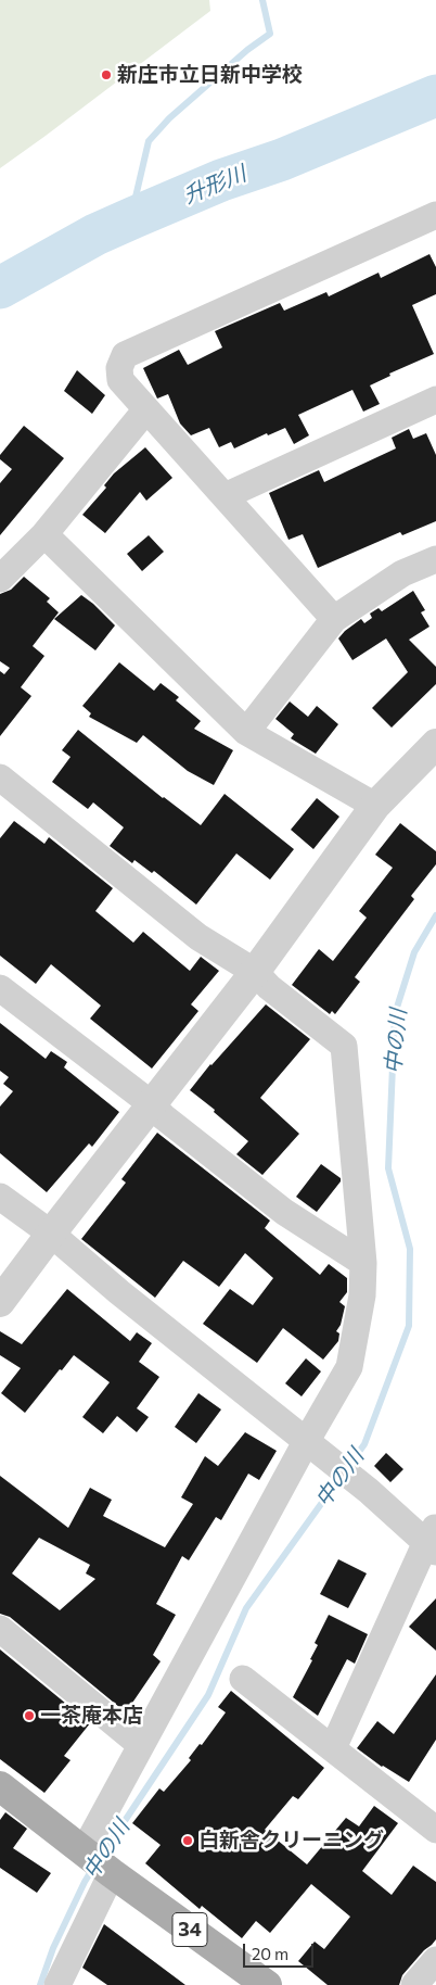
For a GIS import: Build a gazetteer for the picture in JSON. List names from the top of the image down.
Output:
{
  "streets": {
    "main road": ["34"]
  },
  "water": ["升形川", "中の川"],
  "places": ["新庄市立日新中学校", "一茶庵本店", "白新舎クリーニング"],
  "scale_bar": "20 m"
}
